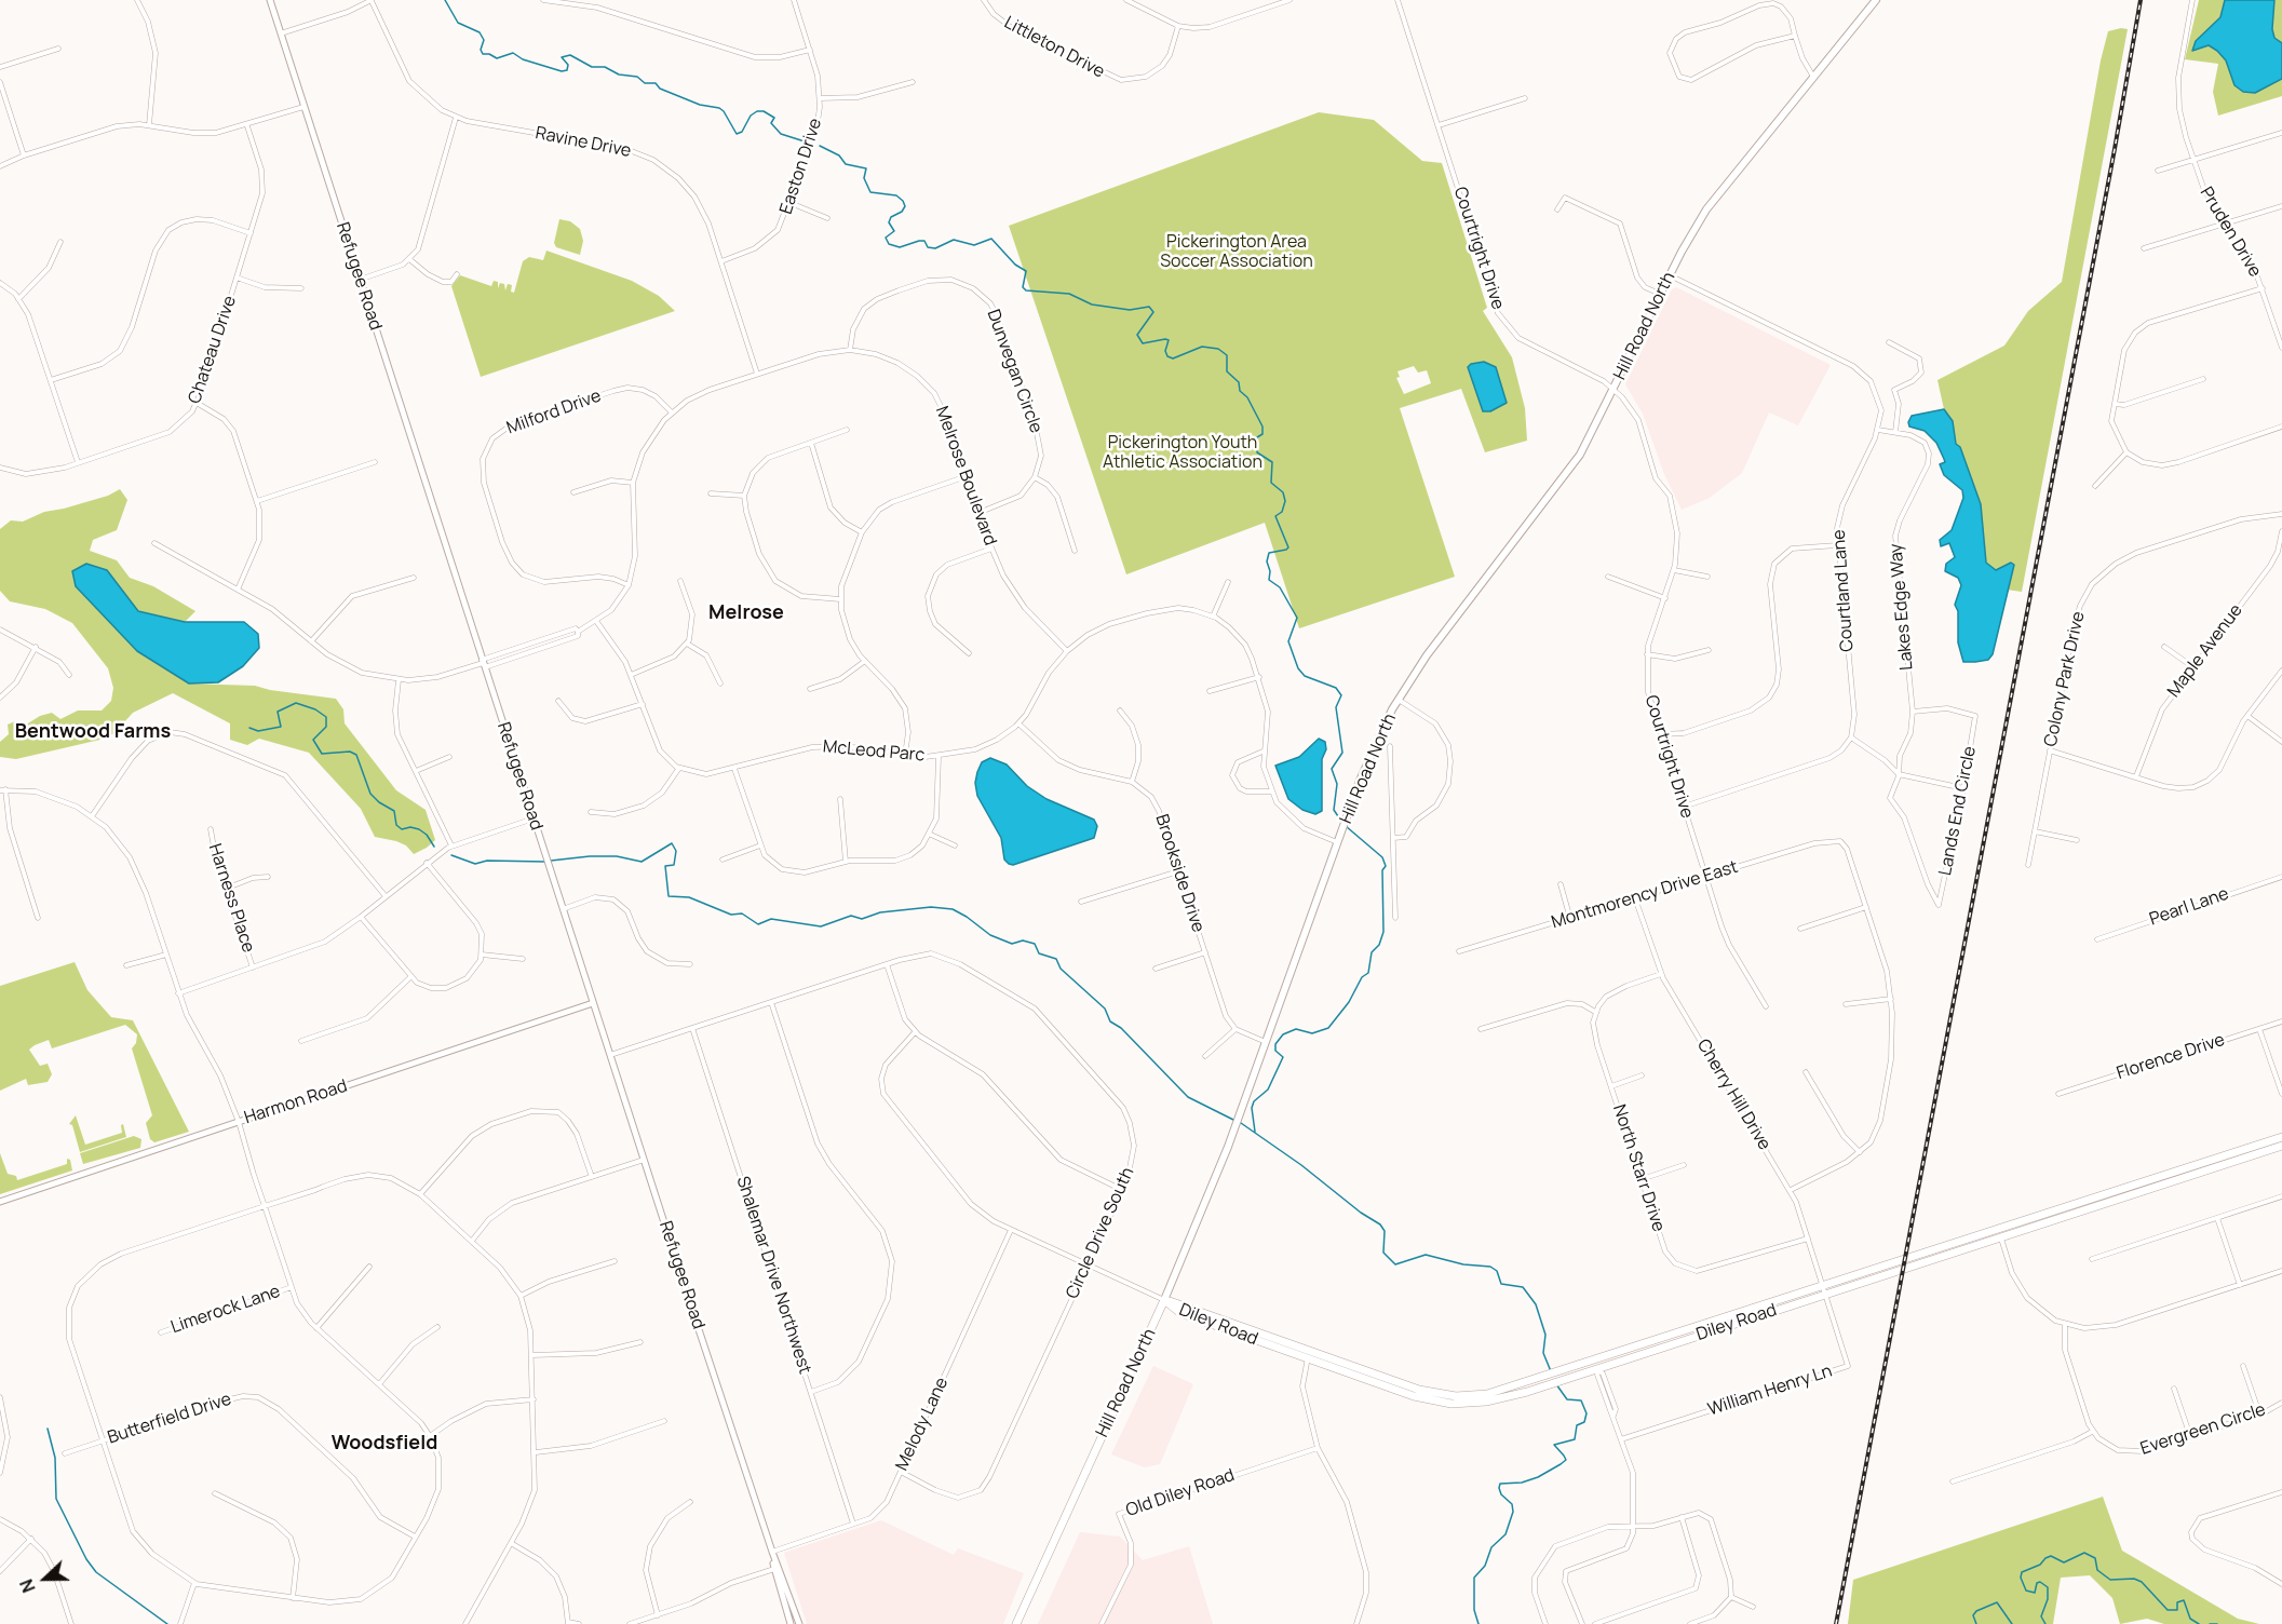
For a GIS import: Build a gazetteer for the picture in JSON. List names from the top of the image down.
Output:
{
  "streets": {
    "highway": ["Hill Road North", "Diley Road"],
    "main road": ["Refugee Road", "Harmon Road"],
    "street": [
      "Littleton Drive",
      "Ravine Drive",
      "Easton Drive",
      "Pruden Drive",
      "Courtright Drive",
      "Chateau Drive",
      "Dunvegan Circle",
      "Milford Drive",
      "Melrose Boulevard",
      "Courtland Lane",
      "Lakes Edge Way",
      "Maple Avenue",
      "Colony Park Drive",
      "McLeod Parc",
      "Lands End Circle",
      "Brookside Drive",
      "Montmorency Drive East",
      "Harness Place",
      "Pearl Lane",
      "Florence Drive",
      "Cherry Hill Drive",
      "North Starr Drive",
      "Circle Drive South",
      "Shalemar Drive Northwest",
      "Limerock Lane",
      "William Henry Ln",
      "Butterfield Drive",
      "Melody Lane",
      "Evergreen Circle",
      "Old Diley Road"
    ]
  },
  "crossings": [
    ["Ravine Drive", "Easton Drive"],
    ["Ravine Drive", "Melrose Boulevard"],
    ["Courtright Drive", "Hill Road North"],
    ["Courtright Drive", "Montmorency Drive East"],
    ["Refugee Road", "Melrose Boulevard"],
    ["Refugee Road", "Harmon Road"],
    ["Refugee Road", "Circle Drive South"],
    ["Refugee Road", "Melody Lane"],
    ["Hill Road North", "Courtland Lane"],
    ["Hill Road North", "McLeod Parc"],
    ["Hill Road North", "Diley Road"],
    ["Dunvegan Circle", "Melrose Boulevard"],
    ["Milford Drive", "Melrose Boulevard"],
    ["Melrose Boulevard", "McLeod Parc"],
    ["Courtland Lane", "Lakes Edge Way"],
    ["Lakes Edge Way", "Lands End Circle"],
    ["McLeod Parc", "Brookside Drive"],
    ["Montmorency Drive East", "Cherry Hill Drive"],
    ["Cherry Hill Drive", "North Starr Drive"],
    ["Cherry Hill Drive", "Diley Road"],
    ["Cherry Hill Drive", "William Henry Ln"],
    ["Circle Drive South", "Shalemar Drive Northwest"],
    ["Circle Drive South", "Melody Lane"],
    ["Shalemar Drive Northwest", "Melody Lane"],
    ["Diley Road", "William Henry Ln"]
  ],
  "districts": ["Melrose", "Bentwood Farms", "Woodsfield"],
  "parks": ["Pickerington Area Soccer Association", "Pickerington Youth Athletic Association"],
  "north": "left"
}
